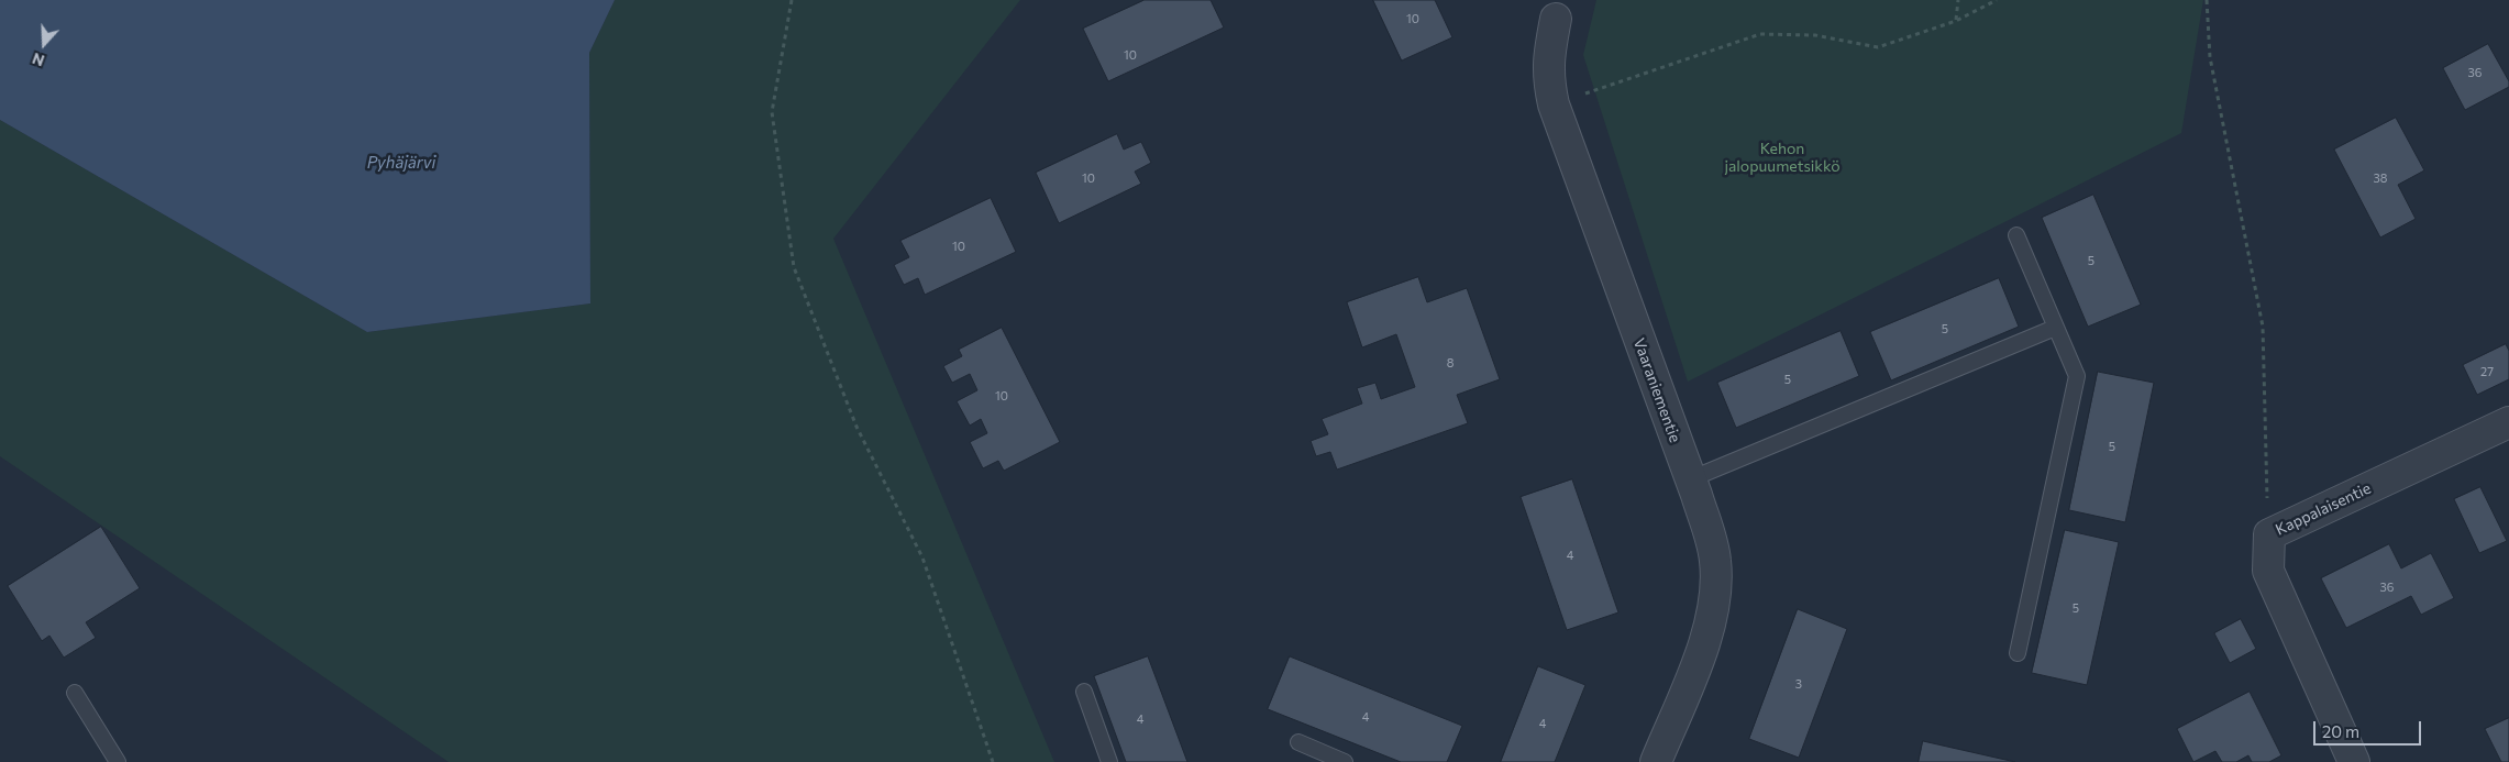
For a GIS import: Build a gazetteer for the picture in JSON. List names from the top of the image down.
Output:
{
  "streets": {
    "street": ["Vaaraniementie", "Kappalaisentie"]
  },
  "water": ["Pyhäjärvi"],
  "parks": ["Kehon jalopuumetsikkö"],
  "house_numbers": [
    "10",
    "10",
    "36",
    "10",
    "38",
    "10",
    "5",
    "5",
    "8",
    "27",
    "5",
    "10",
    "5",
    "4",
    "36",
    "5",
    "3",
    "4",
    "4",
    "4"
  ],
  "scale_bar": "20 m",
  "north": "bottom"
}
